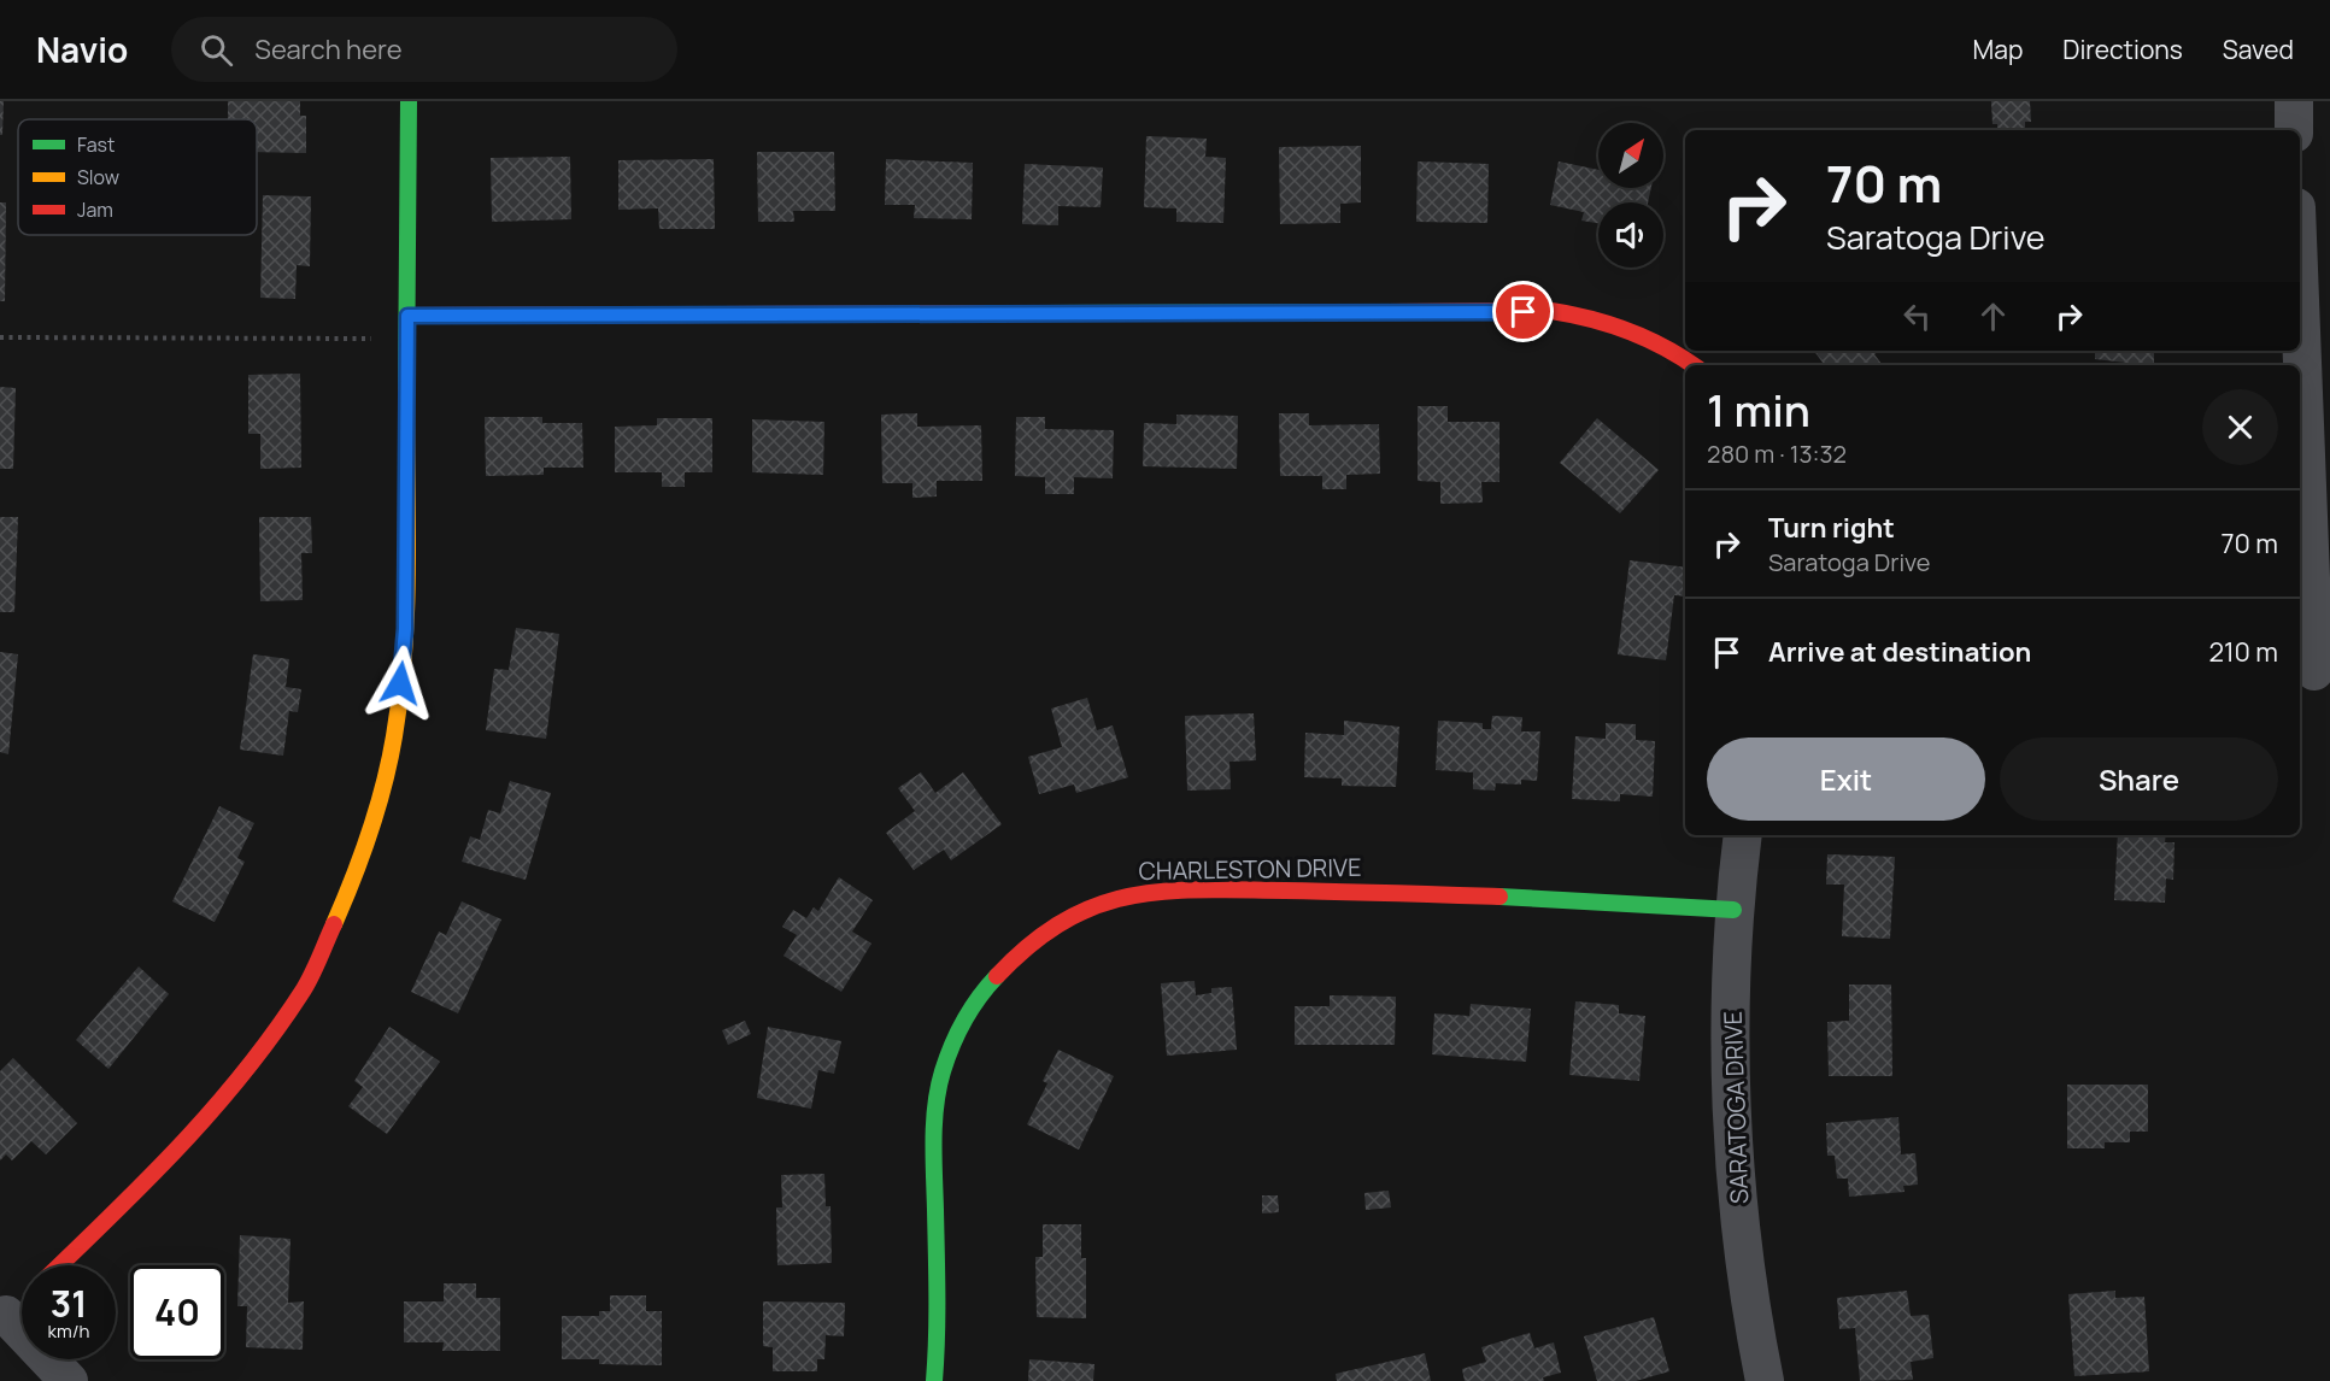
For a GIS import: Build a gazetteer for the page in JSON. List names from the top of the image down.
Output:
{
  "streets": {
    "street": ["CHARLESTON DRIVE", "SARATOGA DRIVE"]
  },
  "crossings": [
    ["CHARLESTON DRIVE", "SARATOGA DRIVE"]
  ],
  "legend": ["Fast", "Slow", "Jam"],
  "north": "top right",
  "page": {
    "header": "Navio",
    "search": "Search here",
    "nav": ["Map", "Directions", "Saved"],
    "turn": ["70 m", "Saratoga Drive"],
    "heading": ["1 min", "280 m · 13:32"],
    "list": [
      {
        "name": "Turn right",
        "note": "Saratoga Drive",
        "value": "70 m"
      },
      {
        "name": "Arrive at destination",
        "value": "210 m"
      }
    ],
    "buttons": ["Exit", "Share"],
    "speed": "31 km/h",
    "limit": "40"
  }
}
